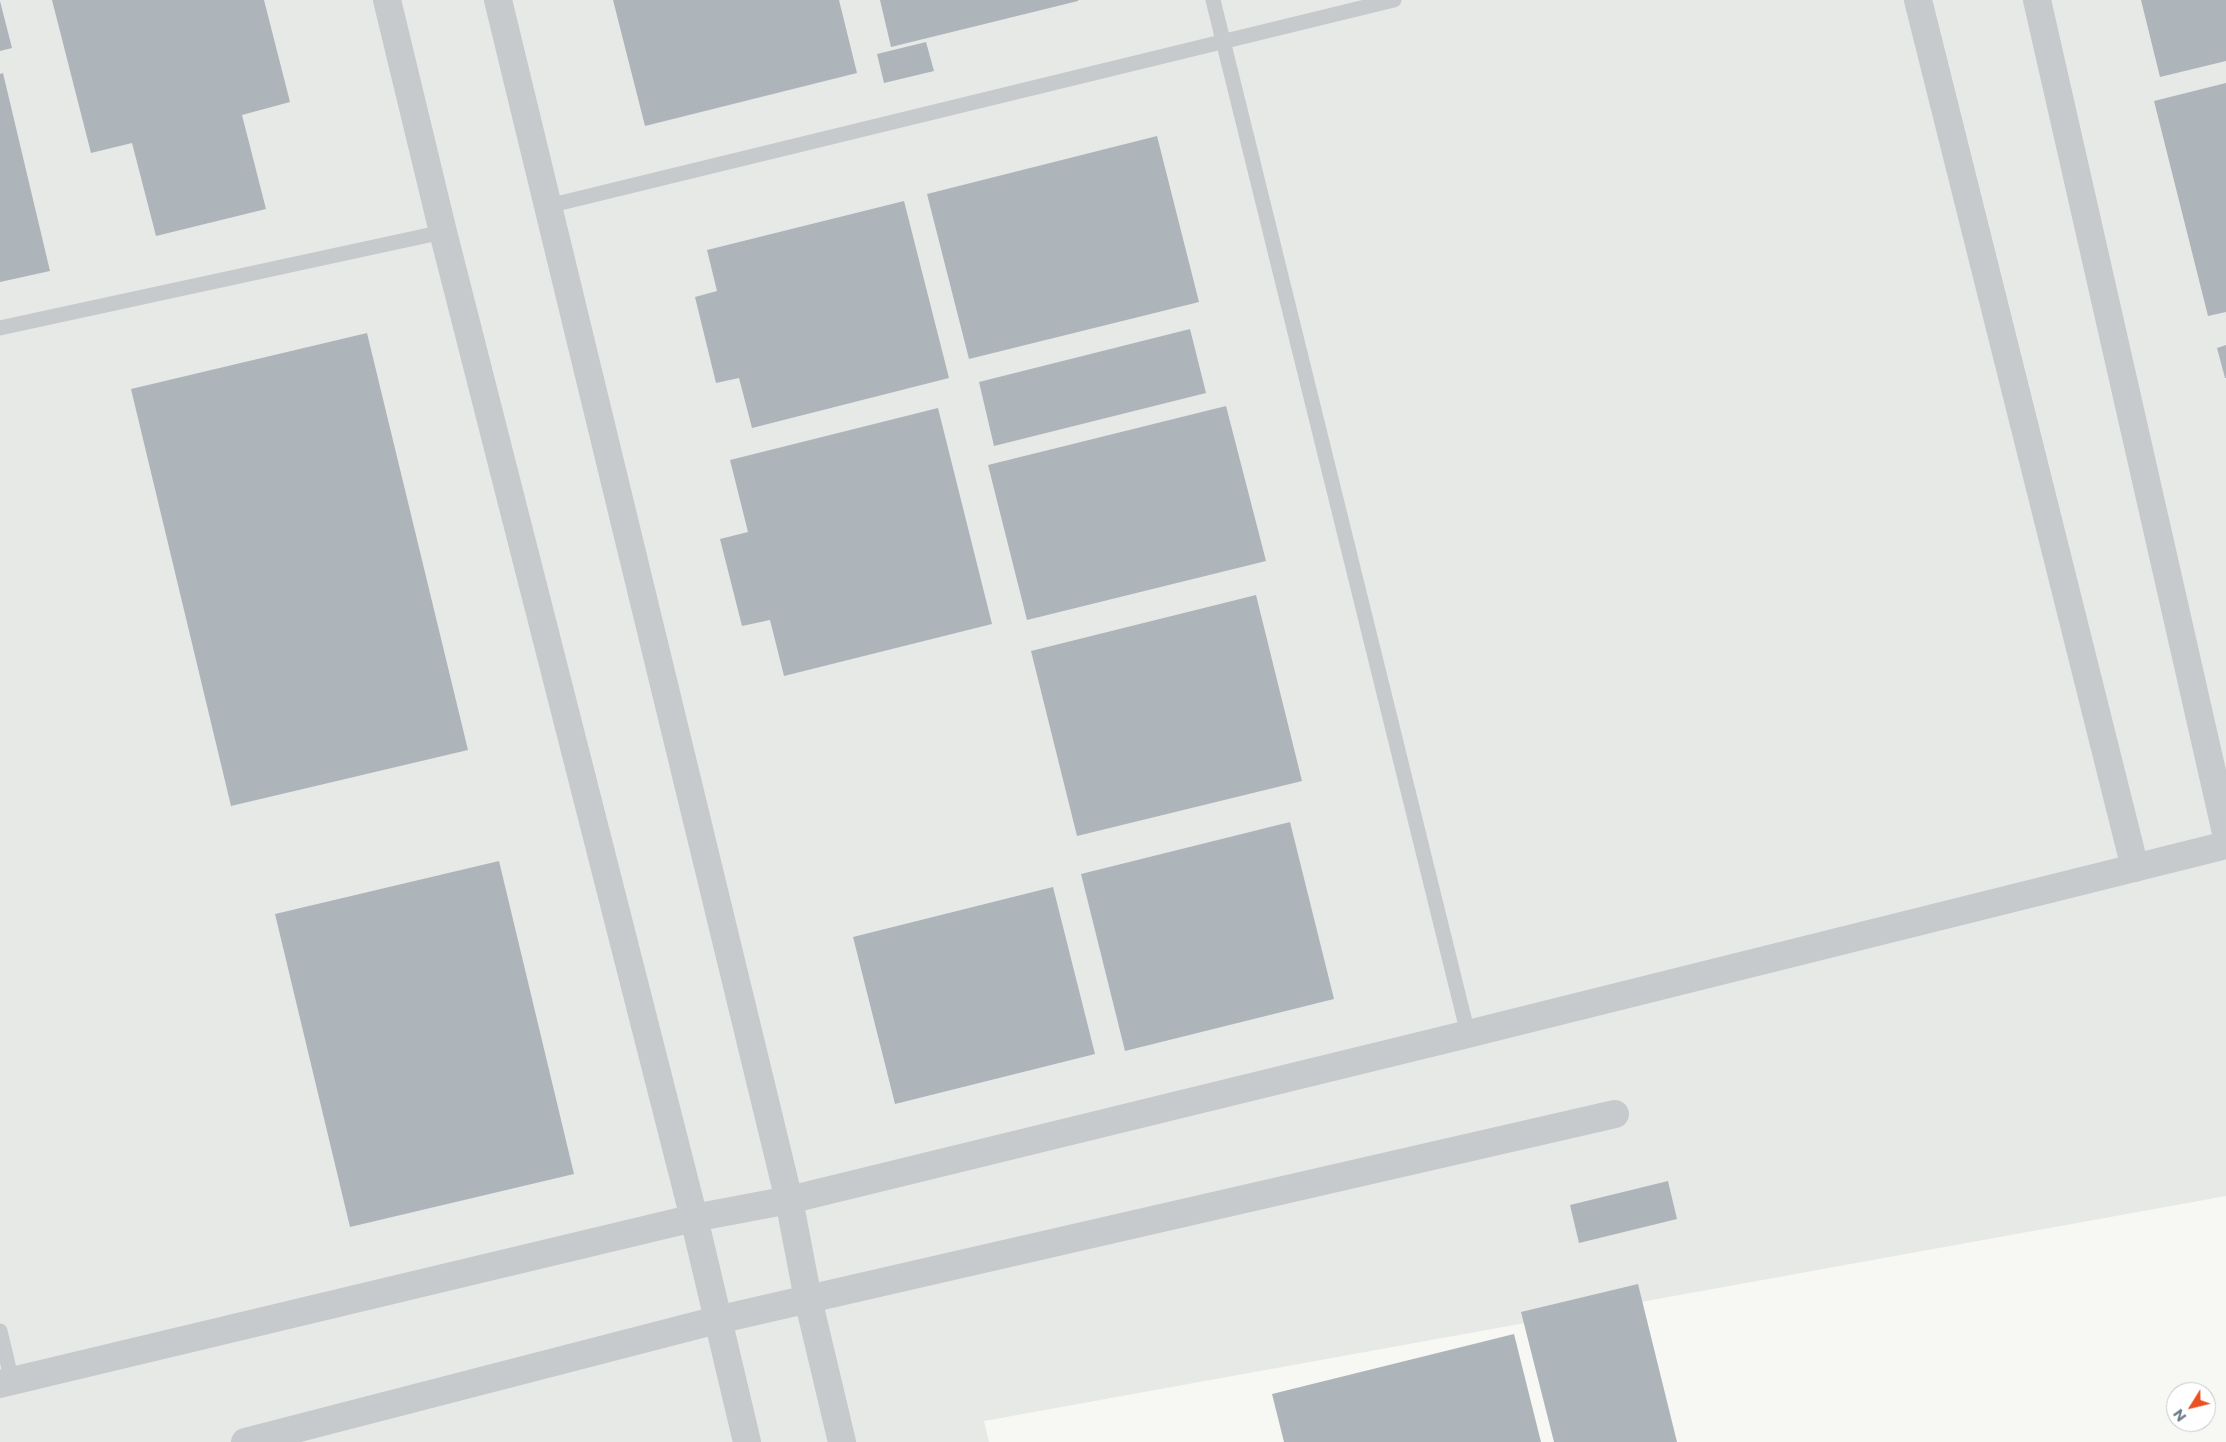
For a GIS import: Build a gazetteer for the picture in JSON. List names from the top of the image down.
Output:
{
  "north": "bottom left"
}
